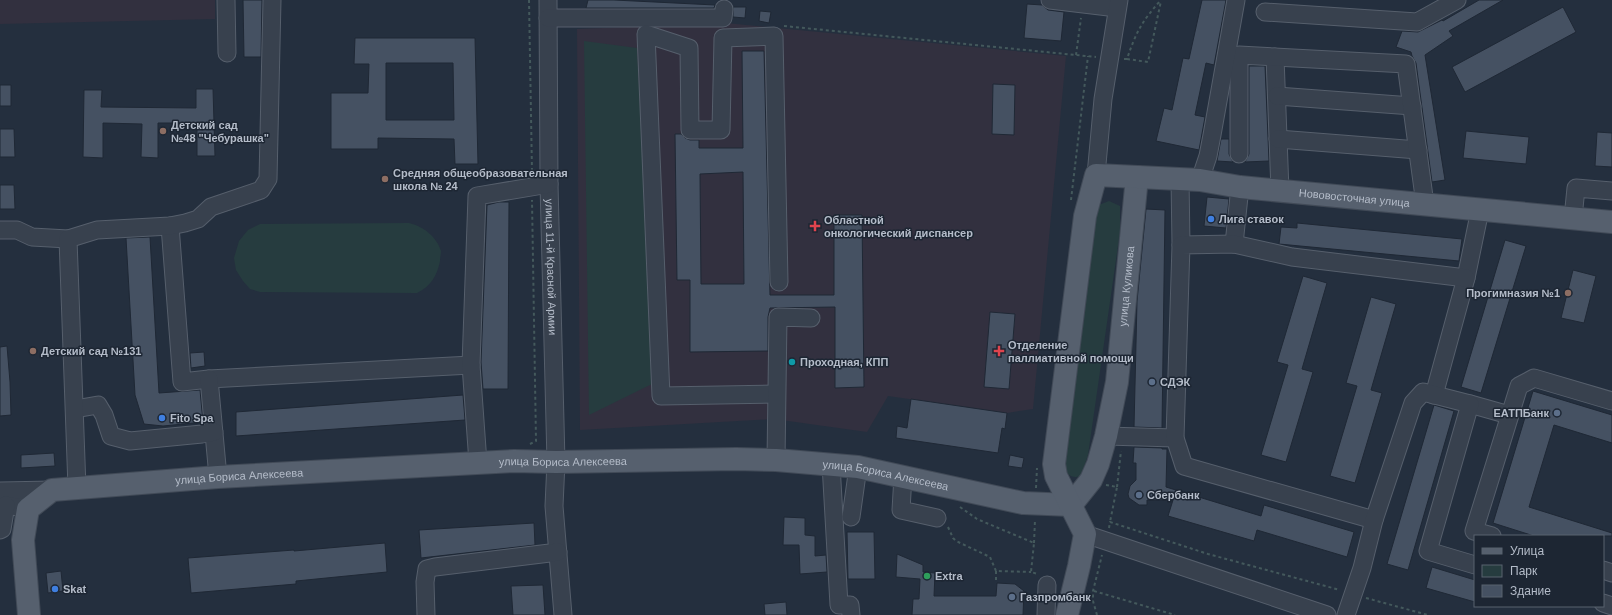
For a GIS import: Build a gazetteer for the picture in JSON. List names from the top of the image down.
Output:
{
  "streets": {
    "main road": ["Нововосточная улица", "улица Куликова", "улица Бориса Алексеева"],
    "street": ["улица 11-й Красной Армии"]
  },
  "crossings": [
    ["Нововосточная улица", "улица Куликова"],
    ["улица 11-й Красной Армии", "улица Бориса Алексеева"],
    ["улица Куликова", "улица Бориса Алексеева"]
  ],
  "places": {
    "other": [
      "Детский сад №48 \"Чебурашка\"",
      "Средняя общеобразовательная школа № 24",
      "Лига ставок",
      "Прогимназия №1",
      "Детский сад №131",
      "Проходная, КПП",
      "СДЭК",
      "ЕАТПБанк",
      "Fito Spa",
      "Сбербанк",
      "Extra",
      "Skat",
      "Газпромбанк"
    ],
    "health": ["Областной онкологический диспансер", "Отделение паллиативной помощи"]
  },
  "legend": ["Улица", "Парк", "Здание"]
}
